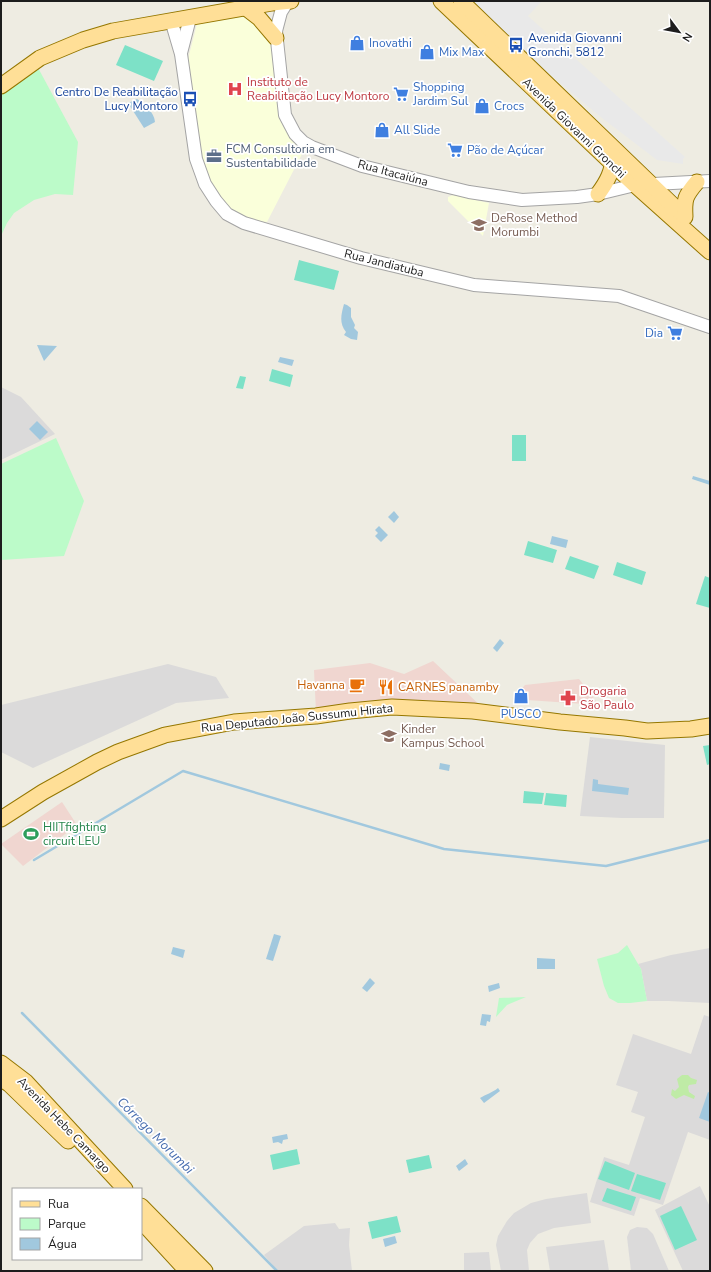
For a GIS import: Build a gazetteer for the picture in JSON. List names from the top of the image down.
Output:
{
  "streets": {
    "main road": ["Avenida Giovanni Gronchi", "Rua Deputado João Sussumu Hirata", "Avenida Hebe Camargo"],
    "street": ["Rua Itacaiúna", "Rua Jandiatuba"]
  },
  "crossings": [
    ["Avenida Giovanni Gronchi", "Rua Itacaiúna"]
  ],
  "water": ["Córrego Morumbi"],
  "places": {
    "shop": [
      "Inovathi",
      "Mix Max",
      "Crocs",
      "All Slide",
      "PUSCO"
    ],
    "bus stop": ["Avenida Giovanni Gronchi, 5812", "Centro De Reabilitação Lucy Montoro"],
    "hospital": ["Instituto de Reabilitação Lucy Montoro"],
    "supermarket": ["Shopping Jardim Sul", "Pão de Açúcar", "Dia"],
    "office": ["FCM Consultoria em Sustentabilidade"],
    "school or university": ["DeRose Method Morumbi", "Kinder Kampus School"],
    "cafe": ["Havanna"],
    "restaurant": ["CARNES panamby"],
    "pharmacy": ["Drogaria São Paulo"],
    "sports": ["HIITfighting circuit LEU"]
  },
  "legend": ["Rua", "Parque", "Água"],
  "north": "bottom right"
}
